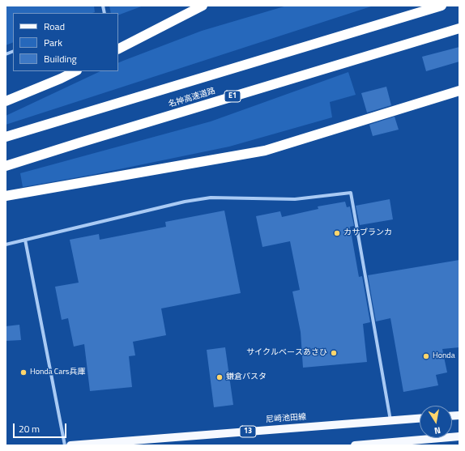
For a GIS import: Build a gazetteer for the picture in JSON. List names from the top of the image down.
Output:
{
  "streets": {
    "highway": ["E1", "名神高速道路"],
    "main road": ["尼崎池田線", "13"]
  },
  "places": [
    "カサブランカ",
    "サイクルベースあさひ",
    "Honda",
    "Honda Cars兵庫",
    "鎌倉パスタ"
  ],
  "legend": ["Road", "Park", "Building"],
  "scale_bar": "20 m",
  "north": "bottom"
}
